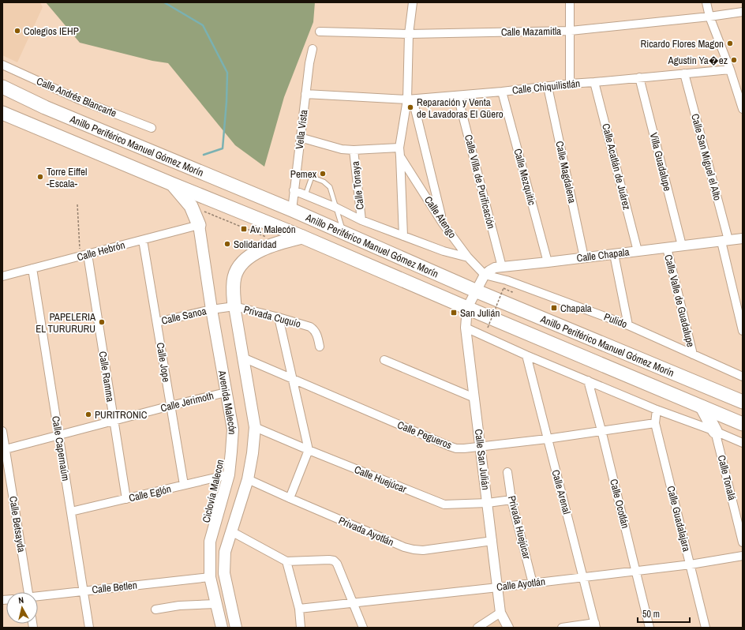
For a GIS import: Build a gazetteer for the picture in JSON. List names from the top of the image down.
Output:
{
  "streets": {
    "highway": ["Anillo Periférico Manuel Gómez Morín", "Avenida Malecón"],
    "street": [
      "Calle Mazamitla",
      "Calle Chiquilistlán",
      "Calle Andrés Blancarte",
      "Vella Vista",
      "Calle San Miguel el Alto",
      "Villa Guadalupe",
      "Calle Acatlán de Juárez",
      "Calle Magdalena",
      "Calle Mezquitic",
      "Calle Villa de Purificación",
      "Calle Tonaya",
      "Calle Atengo",
      "Calle Hebrón",
      "Calle Chapala",
      "Calle Valle de Guadalupe",
      "Calle Sanoa",
      "Privada Cuquío",
      "Pulido",
      "Calle Jope",
      "Calle Ramma",
      "Calle Jerimoth",
      "Calle Pegueros",
      "Calle Capernaúm",
      "Calle San Julián",
      "Calle Tonalá",
      "Calle Huejúcar",
      "Calle Arenal",
      "Calle Eglón",
      "Calle Ocotlán",
      "Calle Guadalajara",
      "Calle Betsayda",
      "Privada Huejúcar",
      "Privada Ayotlán",
      "Calle Ayotlán",
      "Calle Betlen"
    ]
  },
  "crossings": [
    ["Calle Chiquilistlán", "Vella Vista"],
    ["Calle Chiquilistlán", "Calle San Miguel el Alto"],
    ["Calle Chiquilistlán", "Villa Guadalupe"],
    ["Calle Chiquilistlán", "Calle Acatlán de Juárez"],
    ["Calle Chiquilistlán", "Calle Magdalena"],
    ["Calle Chiquilistlán", "Calle Mezquitic"],
    ["Calle Chiquilistlán", "Calle Villa de Purificación"],
    ["Vella Vista", "Anillo Periférico Manuel Gómez Morín"],
    ["Anillo Periférico Manuel Gómez Morín", "Avenida Malecón"],
    ["Anillo Periférico Manuel Gómez Morín", "Calle San Julián"],
    ["Calle San Miguel el Alto", "Calle Chapala"],
    ["Villa Guadalupe", "Calle Chapala"],
    ["Calle Acatlán de Juárez", "Calle Chapala"],
    ["Calle Magdalena", "Calle Chapala"],
    ["Calle Mezquitic", "Calle Chapala"],
    ["Calle Villa de Purificación", "Calle Chapala"],
    ["Calle Atengo", "Calle Chapala"],
    ["Calle Atengo", "Pulido"],
    ["Calle Hebrón", "Calle Jope"],
    ["Calle Hebrón", "Calle Ramma"],
    ["Calle Hebrón", "Avenida Malecón"],
    ["Calle Hebrón", "Calle Capernaúm"],
    ["Calle Chapala", "Calle Valle de Guadalupe"],
    ["Calle Chapala", "Pulido"],
    ["Calle Valle de Guadalupe", "Pulido"],
    ["Calle Sanoa", "Privada Cuquío"],
    ["Calle Sanoa", "Calle Jope"],
    ["Calle Sanoa", "Avenida Malecón"],
    ["Privada Cuquío", "Avenida Malecón"],
    ["Calle Jope", "Calle Jerimoth"],
    ["Calle Jope", "Calle Eglón"],
    ["Calle Ramma", "Calle Jerimoth"],
    ["Calle Ramma", "Calle Eglón"],
    ["Calle Jerimoth", "Avenida Malecón"],
    ["Calle Jerimoth", "Calle Capernaúm"],
    ["Calle Jerimoth", "Calle Betsayda"],
    ["Avenida Malecón", "Calle Eglón"],
    ["Avenida Malecón", "Calle Betlen"],
    ["Calle Pegueros", "Calle San Julián"],
    ["Calle Pegueros", "Calle Arenal"],
    ["Calle Pegueros", "Calle Ocotlán"],
    ["Calle Pegueros", "Calle Guadalajara"],
    ["Calle Capernaúm", "Calle Eglón"],
    ["Calle Capernaúm", "Calle Betlen"],
    ["Calle San Julián", "Calle Huejúcar"],
    ["Calle San Julián", "Privada Ayotlán"],
    ["Calle San Julián", "Calle Ayotlán"],
    ["Calle Huejúcar", "Privada Huejúcar"],
    ["Calle Arenal", "Calle Ayotlán"],
    ["Calle Ocotlán", "Calle Ayotlán"],
    ["Calle Guadalajara", "Calle Ayotlán"],
    ["Privada Huejúcar", "Calle Ayotlán"]
  ],
  "places": {
    "other": [
      "Colegios IEHP",
      "Ricardo Flores Magon",
      "Agustin Ya�ez",
      "Reparación y Venta de Lavadoras El Güero",
      "Pemex",
      "Torre Eiffel -Escala-",
      "Solidaridad",
      "PAPELERIA EL TURURURU",
      "PURITRONIC"
    ],
    "transit": ["Av. Malecón", "Chapala", "San Julián"]
  },
  "scale_bar": "50 m",
  "north": "top"
}
